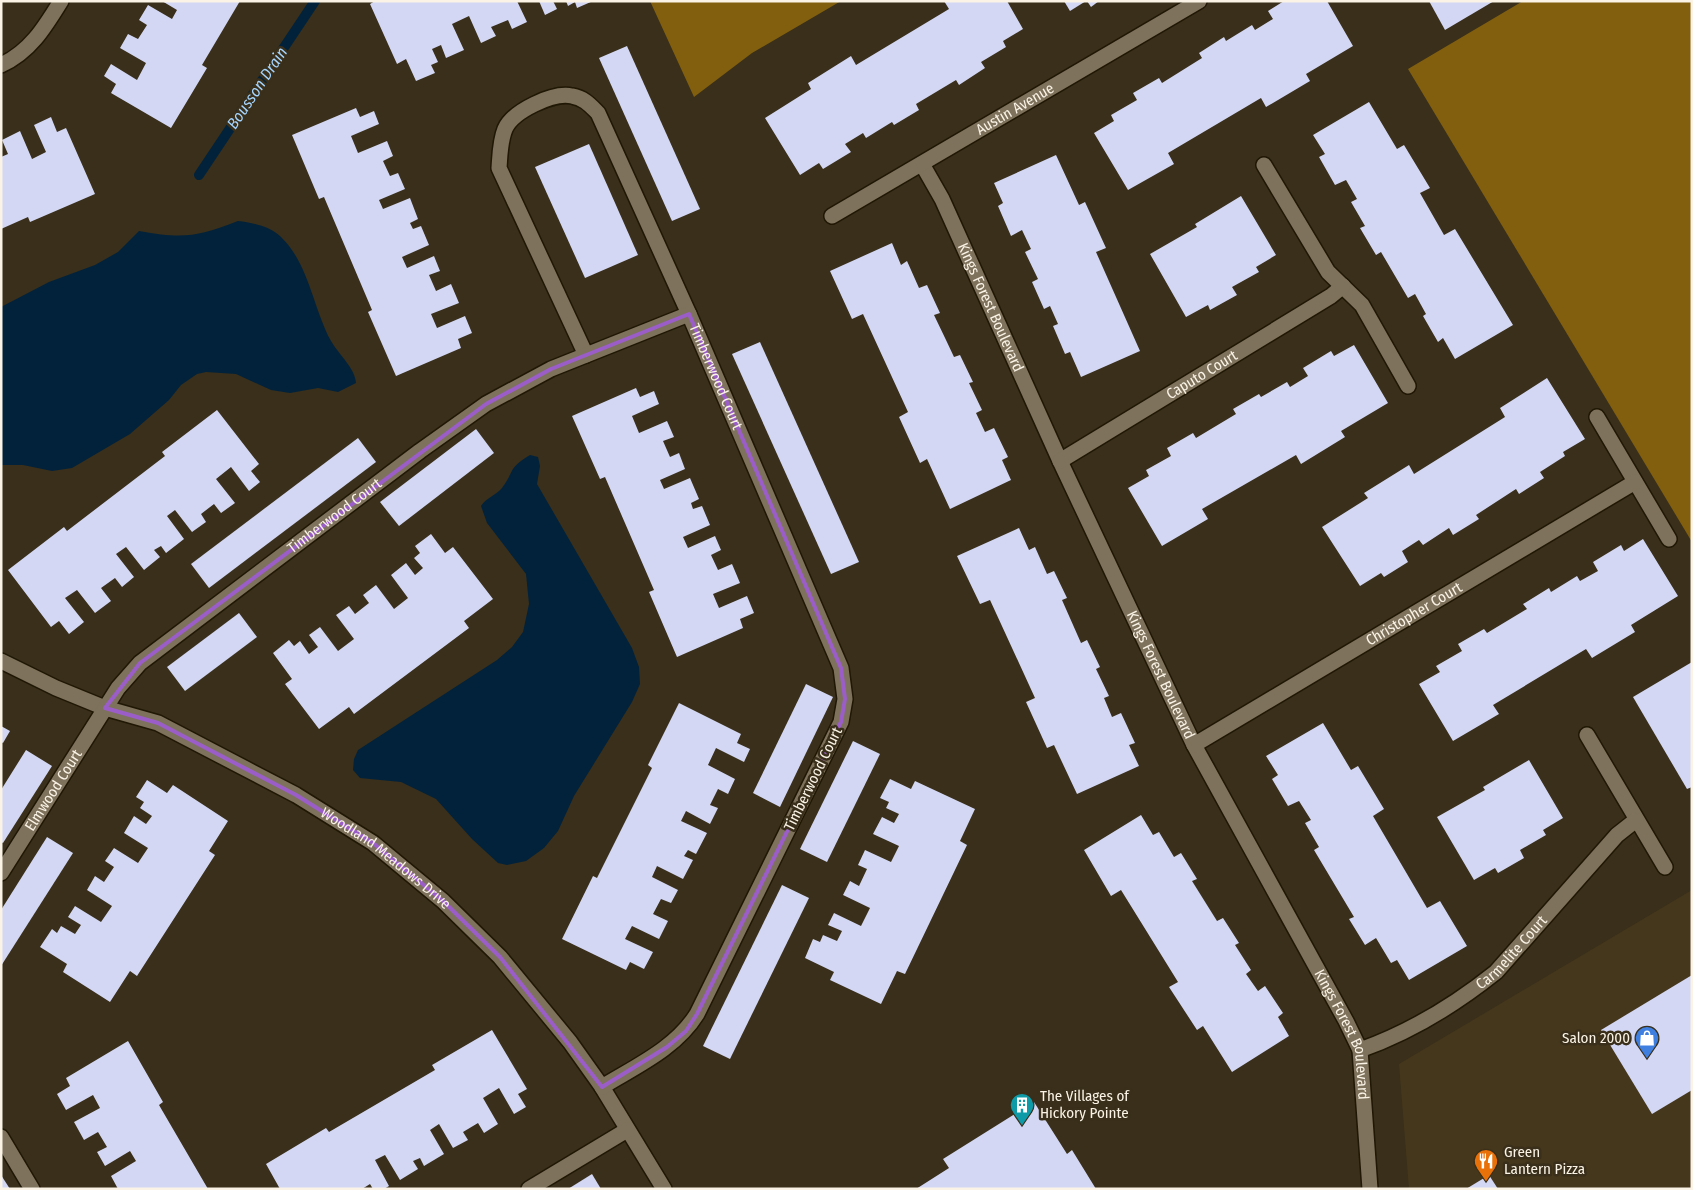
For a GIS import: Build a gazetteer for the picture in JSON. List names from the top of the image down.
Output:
{
  "streets": {
    "street": [
      "Austin Avenue",
      "Kings Forest Boulevard",
      "Caputo Court",
      "Timberwood Court",
      "Christopher Court",
      "Elmwood Court",
      "Woodland Meadows Drive",
      "Carmelite Court"
    ]
  },
  "crossings": [
    ["Austin Avenue", "Kings Forest Boulevard"],
    ["Kings Forest Boulevard", "Caputo Court"],
    ["Kings Forest Boulevard", "Christopher Court"],
    ["Kings Forest Boulevard", "Carmelite Court"],
    ["Timberwood Court", "Elmwood Court"],
    ["Timberwood Court", "Woodland Meadows Drive"],
    ["Elmwood Court", "Woodland Meadows Drive"]
  ],
  "water": ["Bousson Drain"],
  "places": {
    "shop": ["Salon 2000"],
    "building": ["The Villages of Hickory Pointe"],
    "restaurant": ["Green Lantern Pizza"]
  }
}
